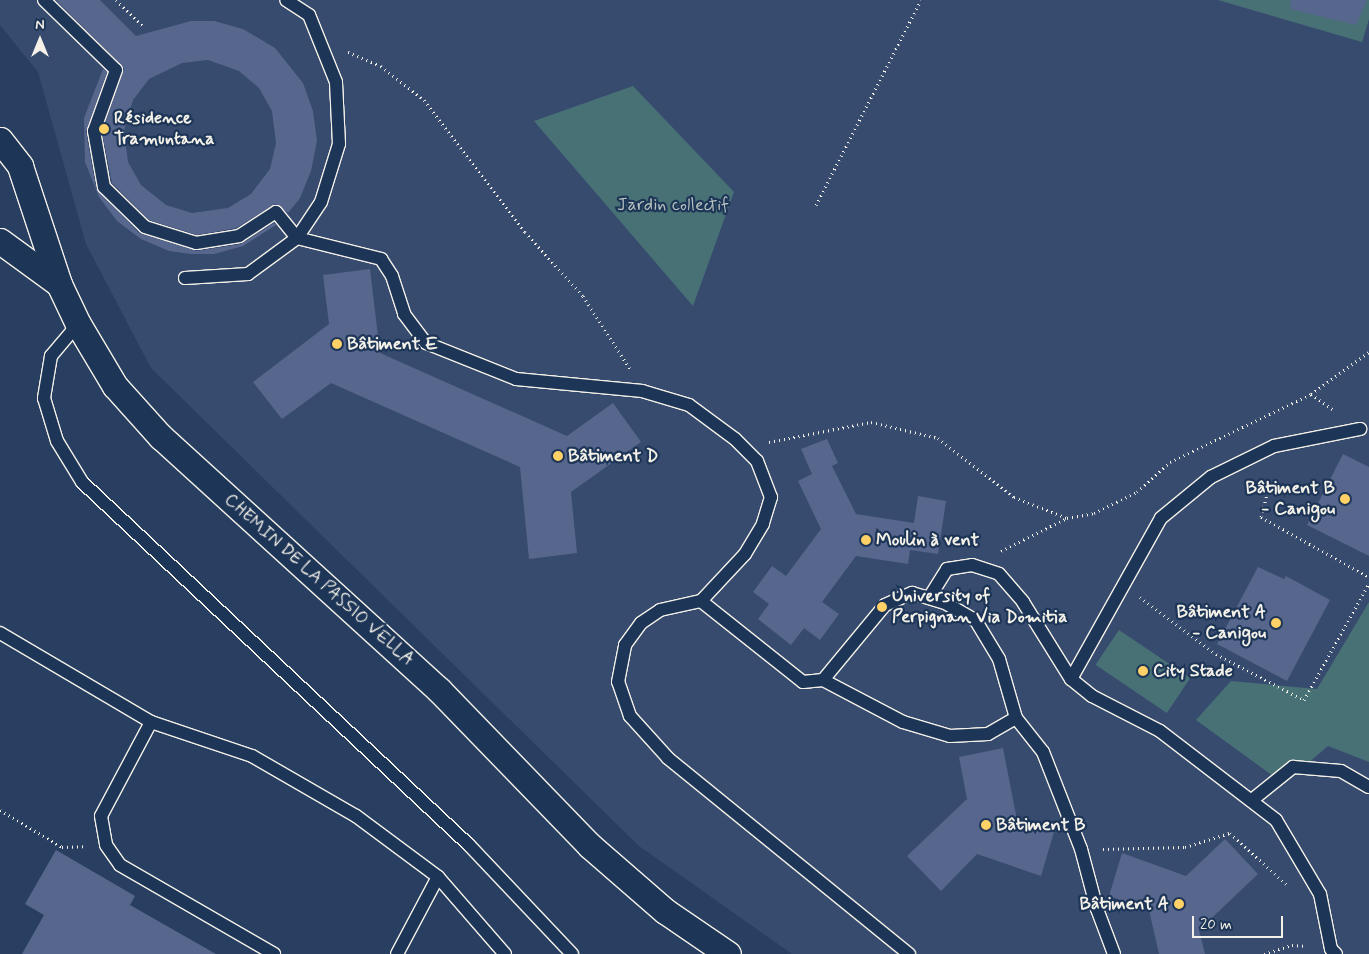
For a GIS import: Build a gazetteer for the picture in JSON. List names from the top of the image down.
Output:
{
  "streets": {
    "street": ["CHEMIN DE LA PASSIO VELLA"]
  },
  "parks": ["Jardin collectif"],
  "places": [
    "Résidence Tramuntana",
    "Bâtiment E",
    "Bâtiment D",
    "Bâtiment B - Canigou",
    "Moulin à vent",
    "University of Perpignan Via Domitia",
    "Bâtiment A - Canigou",
    "City Stade",
    "Bâtiment B",
    "Bâtiment A"
  ],
  "scale_bar": "20 m",
  "north": "top"
}
